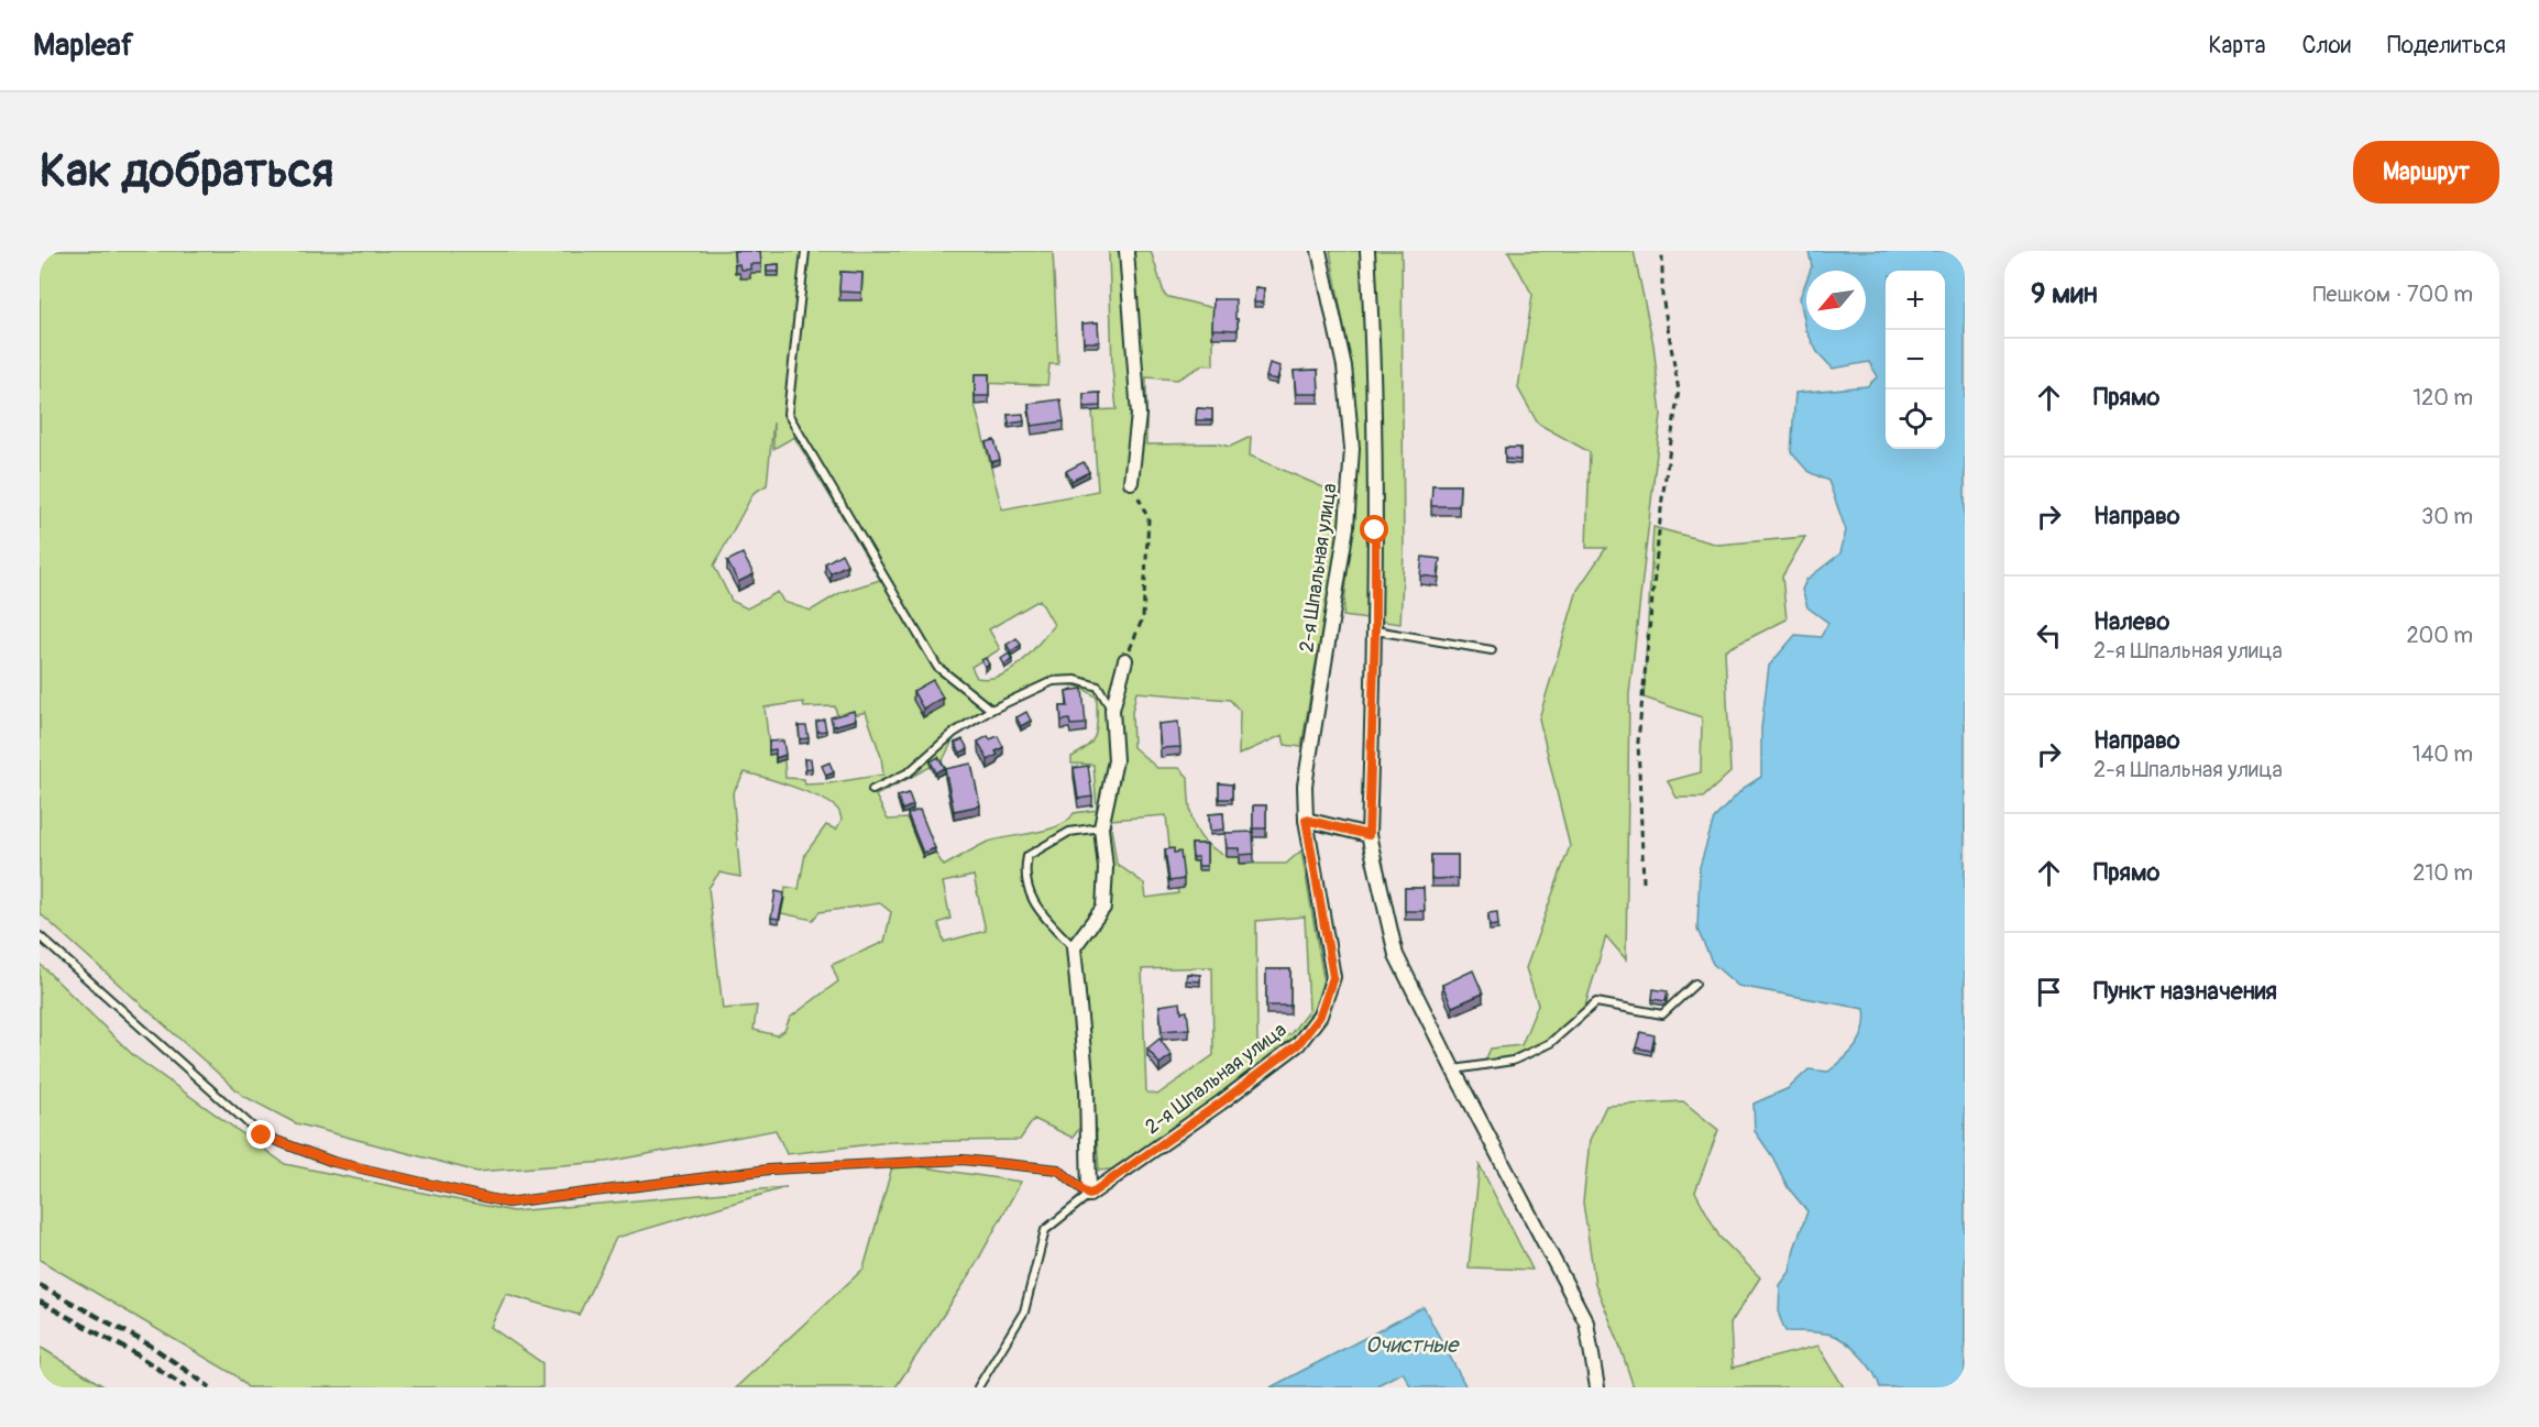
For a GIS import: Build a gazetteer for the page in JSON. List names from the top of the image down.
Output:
{
  "streets": {
    "street": ["2-я Шпальная улица"]
  },
  "water": ["Очистные"],
  "north": "bottom left",
  "page": {
    "header": "Mapleaf",
    "nav": ["Карта", "Слои", "Поделиться"],
    "buttons": "Маршрут",
    "title": "Как добраться",
    "heading": ["9 мин", "Пешком · 700 m"],
    "map_buttons": ["+", "−"],
    "list": [
      ["Прямо", "120 m"],
      ["Направо", "30 m"],
      ["Налево", "2-я Шпальная улица", "200 m"],
      ["Направо", "2-я Шпальная улица", "140 m"],
      ["Прямо", "210 m"],
      "Пункт назначения"
    ]
  }
}
